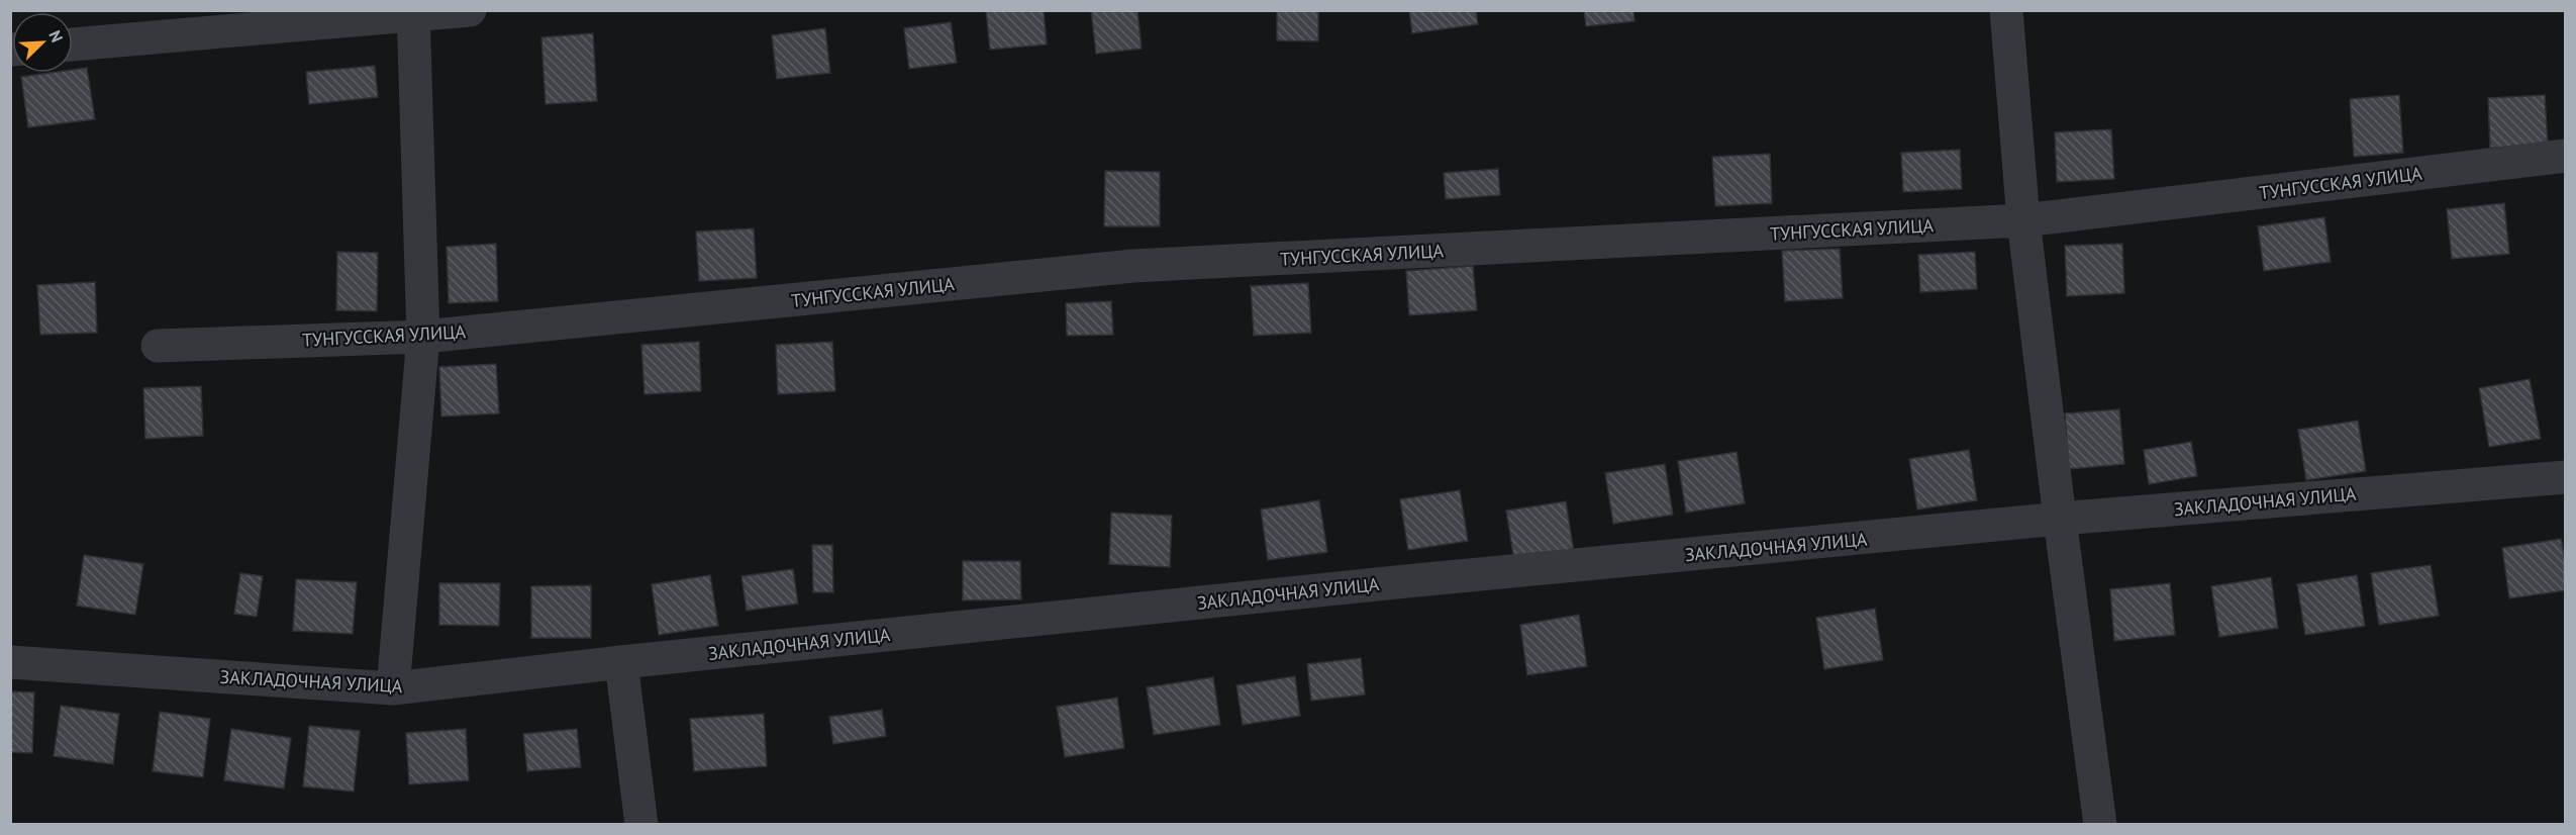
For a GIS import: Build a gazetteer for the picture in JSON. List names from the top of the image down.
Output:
{
  "streets": {
    "street": ["ТУНГУССКАЯ УЛИЦА", "ЗАКЛАДОЧНАЯ УЛИЦА"]
  },
  "north": "top right"
}
